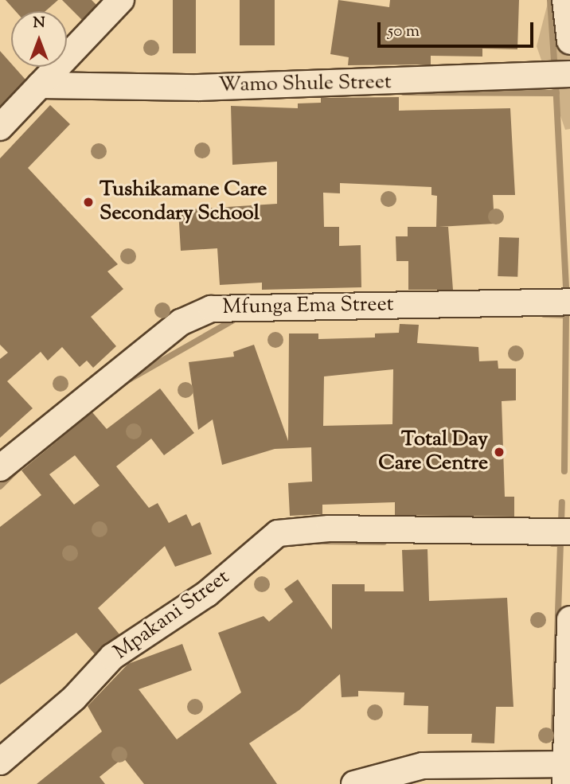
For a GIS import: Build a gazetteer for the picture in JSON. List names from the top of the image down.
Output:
{
  "streets": {
    "street": ["Wamo Shule Street", "Mfunga Ema Street", "Mpakani Street"]
  },
  "places": ["Tushikamane Care Secondary School", "Total Day Care Centre"],
  "scale_bar": "50 m",
  "north": "top"
}
